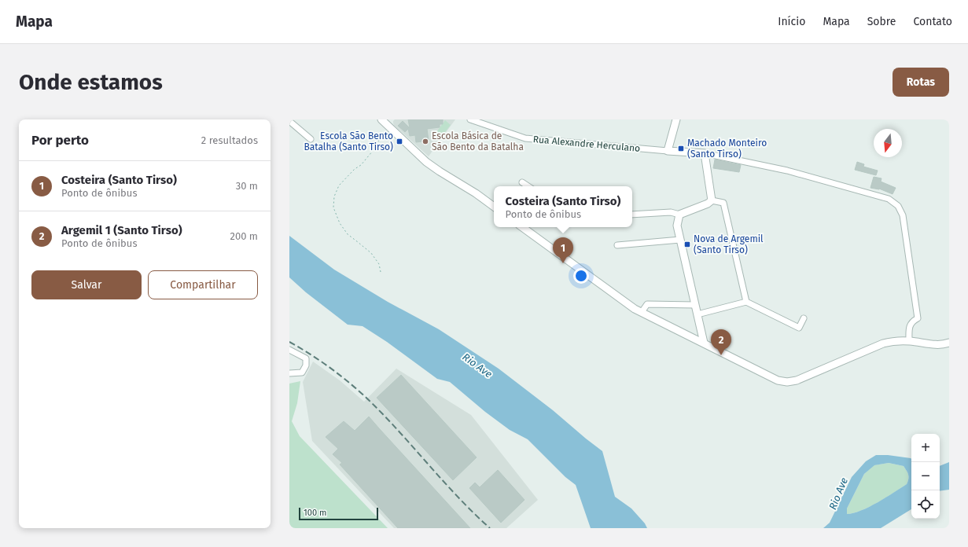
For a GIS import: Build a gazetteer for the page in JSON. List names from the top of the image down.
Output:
{
  "streets": {
    "street": ["Rua Alexandre Herculano"]
  },
  "water": ["Rio Ave"],
  "places": {
    "transit": ["Escola São Bento Batalha (Santo Tirso)", "Machado Monteiro (Santo Tirso)", "Nova de Argemil (Santo Tirso)"],
    "other": ["Escola Básica de São Bento da Batalha"]
  },
  "scale_bar": "100 m",
  "north": "bottom",
  "page": {
    "header": "Mapa",
    "nav": [
      "Início",
      "Mapa",
      "Sobre",
      "Contato"
    ],
    "buttons": [
      "Rotas",
      ["Salvar", "Compartilhar"]
    ],
    "title": "Onde estamos",
    "heading": ["Por perto", "2 resultados"],
    "list": [
      {
        "mark": "1",
        "name": "Costeira (Santo Tirso)",
        "note": "Ponto de ônibus",
        "value": "30 m"
      },
      {
        "mark": "2",
        "name": "Argemil 1 (Santo Tirso)",
        "note": "Ponto de ônibus",
        "value": "200 m"
      }
    ],
    "popup": ["Costeira (Santo Tirso)", "Ponto de ônibus"],
    "pins": ["1", "2"],
    "map_buttons": ["+", "−"],
    "scale": "100 m"
  }
}
